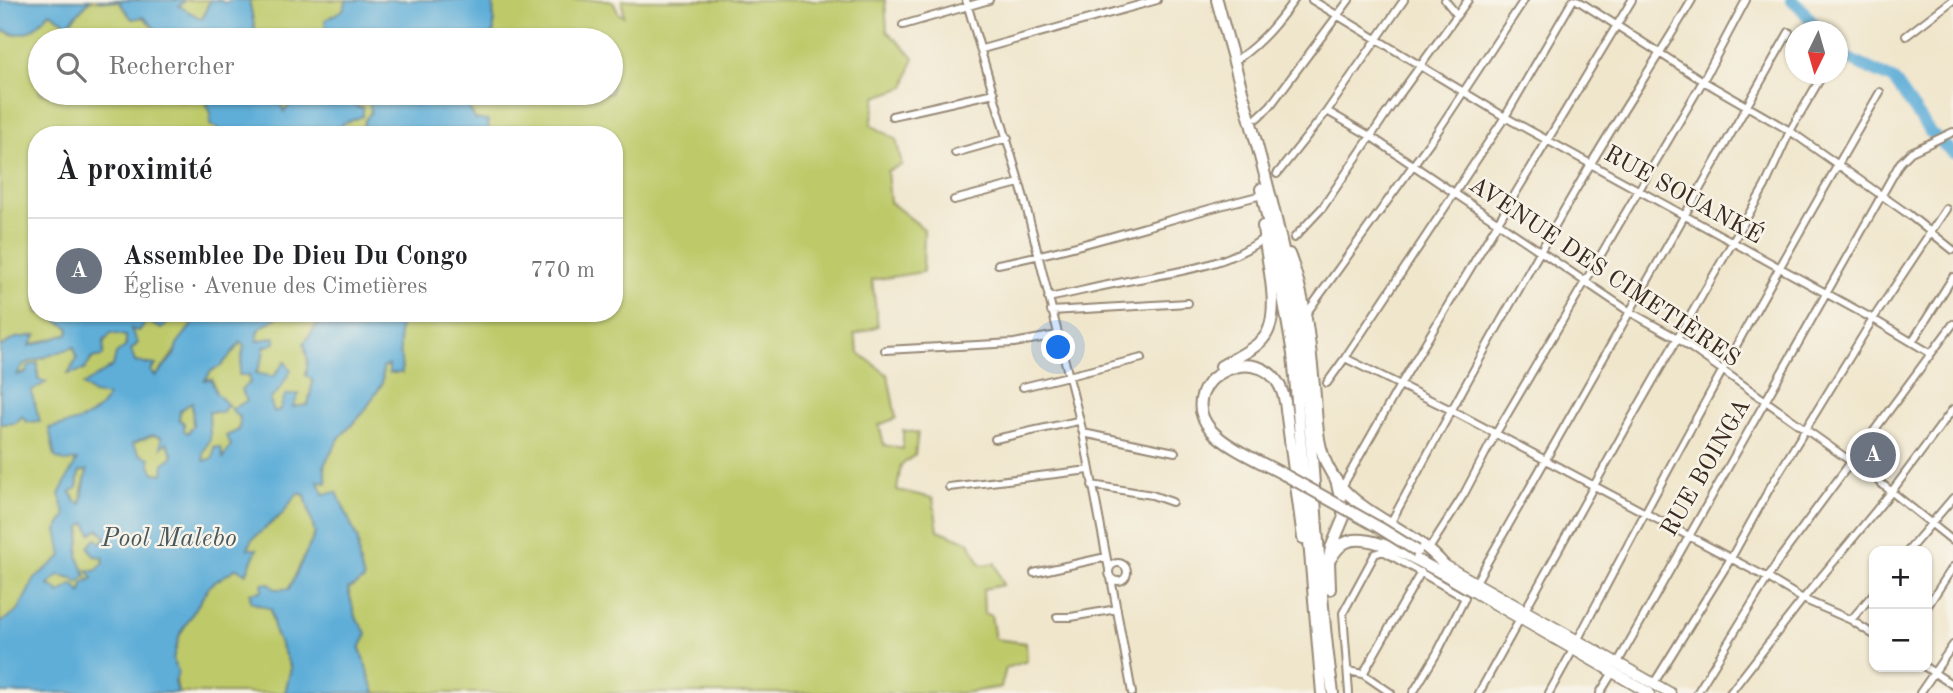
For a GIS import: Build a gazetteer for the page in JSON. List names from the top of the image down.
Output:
{
  "streets": {
    "street": ["RUE SOUANKÉ", "AVENUE DES CIMETIÈRES", "RUE BOINGA"]
  },
  "crossings": [
    ["RUE SOUANKÉ", "RUE BOINGA"],
    ["AVENUE DES CIMETIÈRES", "RUE BOINGA"]
  ],
  "water": ["Pool Malebo"],
  "north": "bottom",
  "page": {
    "search": "Rechercher",
    "heading": "À proximité",
    "list": [
      {
        "mark": "A",
        "name": "Assemblee De Dieu Du Congo",
        "note": "Église · Avenue des Cimetières",
        "value": "770 m"
      }
    ],
    "pins": "A",
    "map_buttons": ["+", "−"]
  }
}
